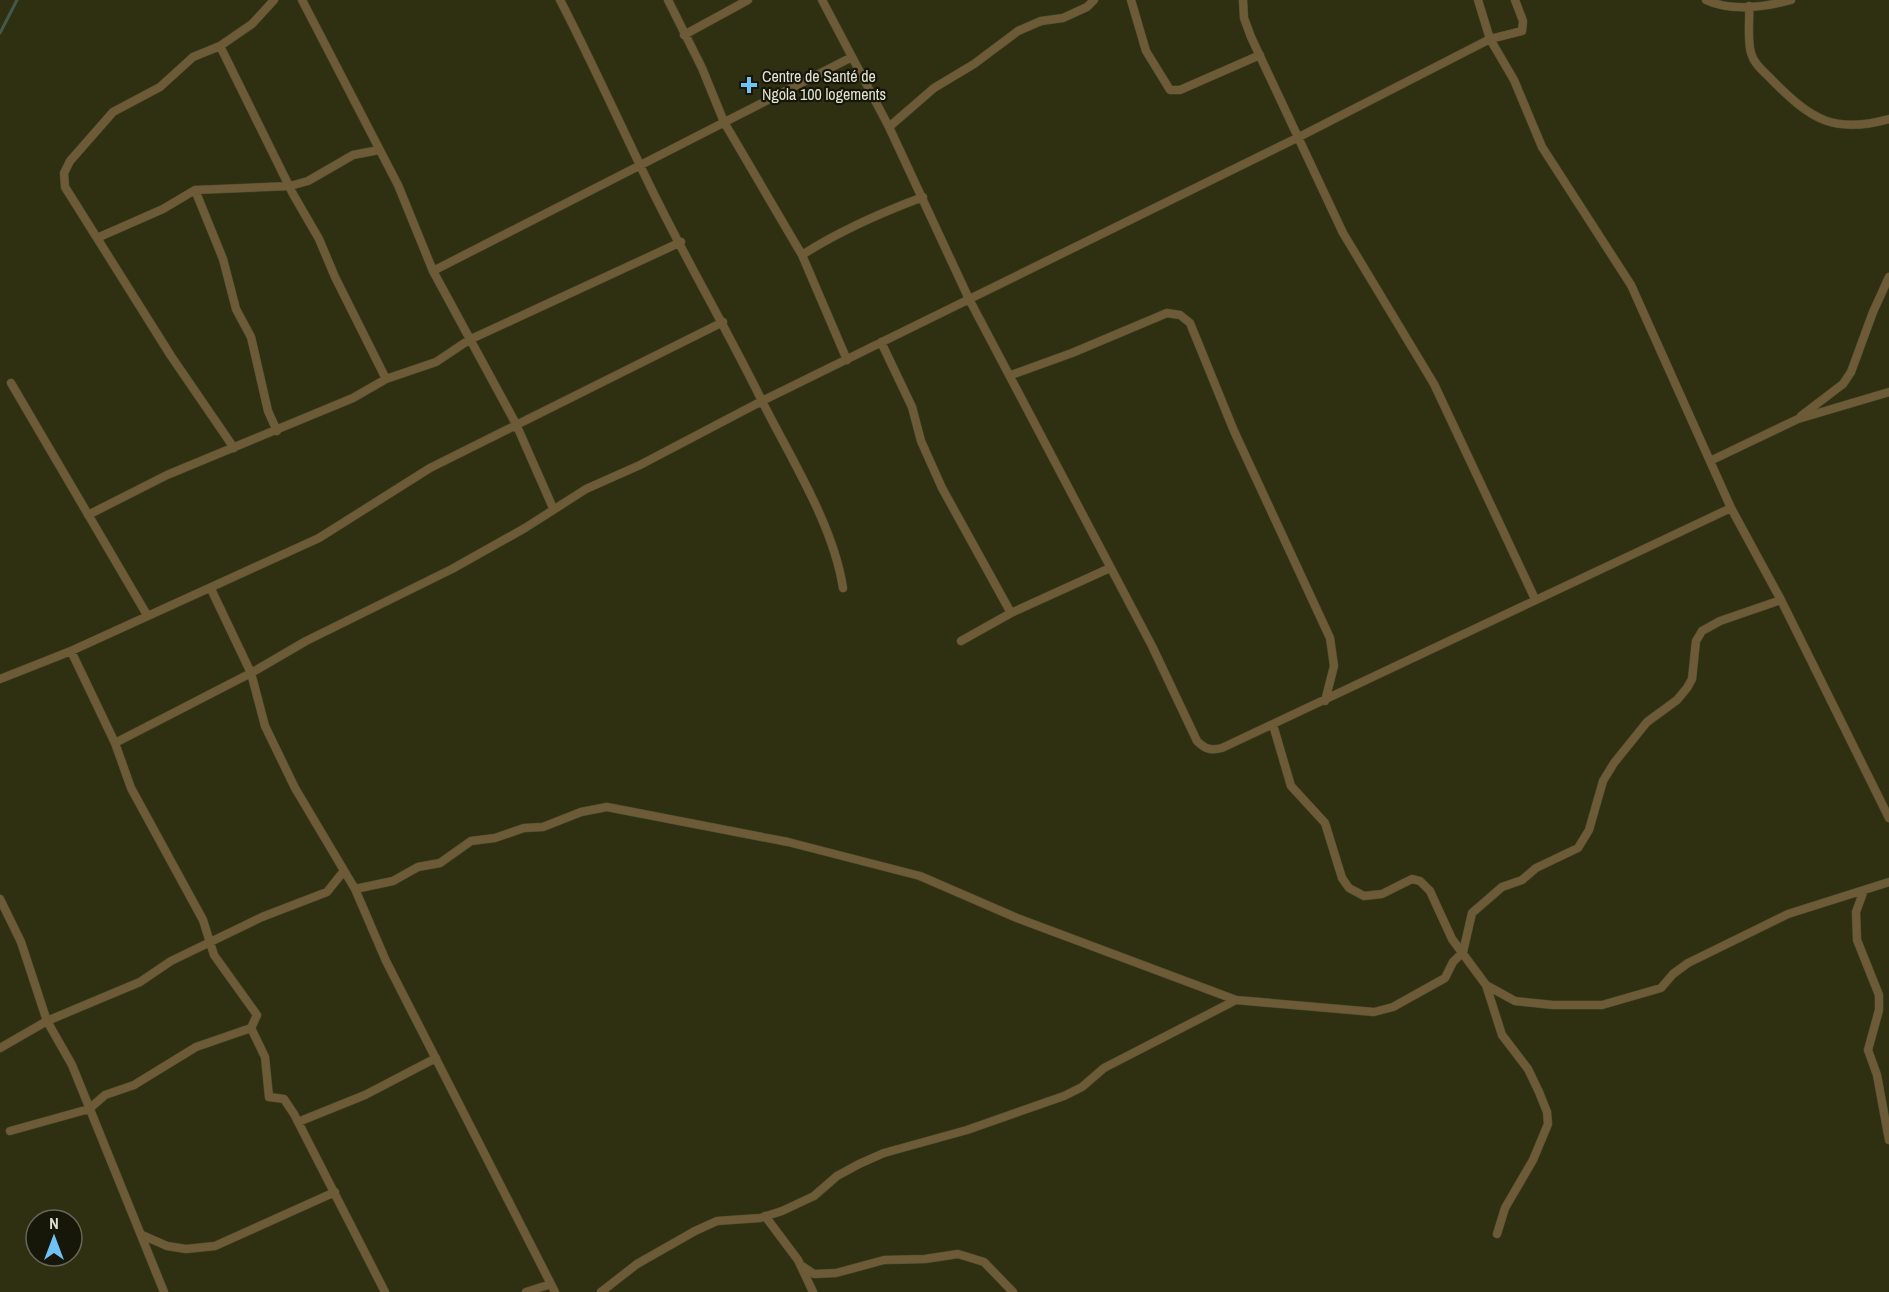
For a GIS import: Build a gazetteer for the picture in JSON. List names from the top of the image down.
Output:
{
  "places": {
    "health": ["Centre de Santé de Ngola 100 logements"]
  },
  "north": "top"
}
